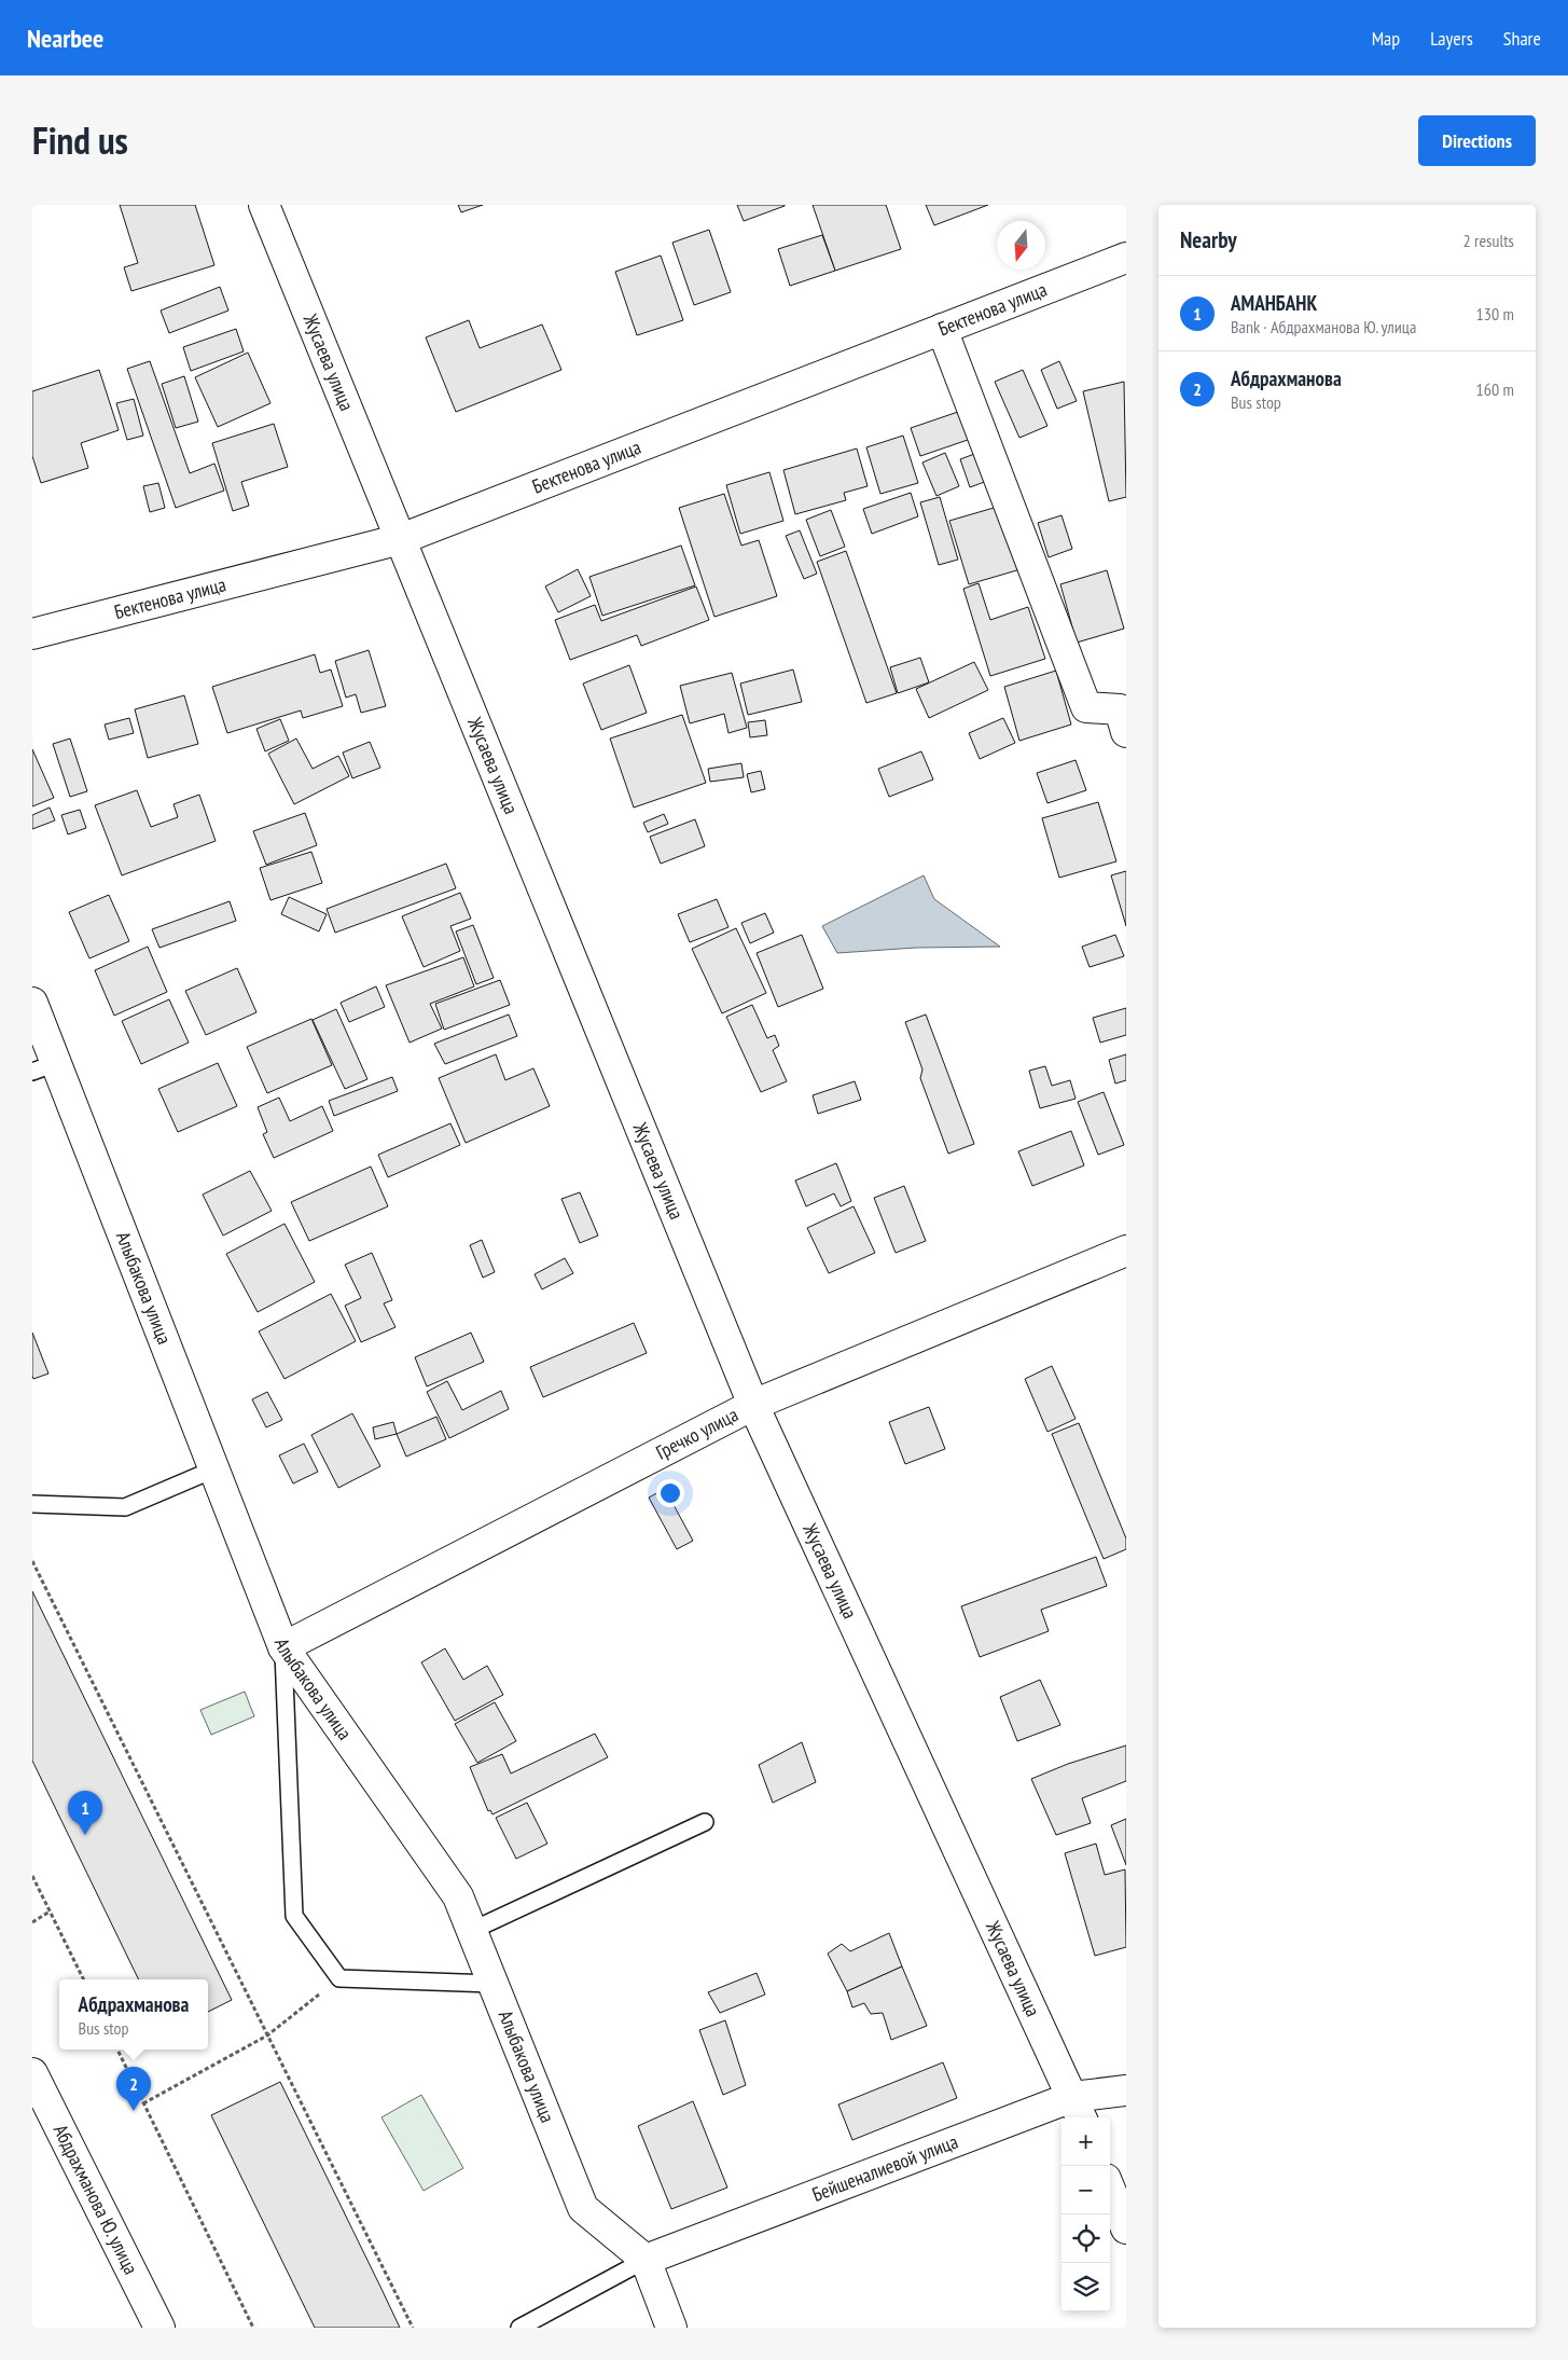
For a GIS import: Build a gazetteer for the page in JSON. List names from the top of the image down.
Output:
{
  "streets": {
    "main road": [
      "Бектенова улица",
      "Жусаева улица",
      "Алыбакова улица",
      "Гречко улица",
      "Бейшеналиевой улица",
      "Абдрахманова Ю. улица"
    ]
  },
  "crossings": [
    ["Бектенова улица", "Жусаева улица"],
    ["Жусаева улица", "Гречко улица"],
    ["Жусаева улица", "Бейшеналиевой улица"],
    ["Алыбакова улица", "Гречко улица"],
    ["Алыбакова улица", "Бейшеналиевой улица"]
  ],
  "north": "bottom",
  "page": {
    "header": "Nearbee",
    "nav": ["Map", "Layers", "Share"],
    "title": "Find us",
    "buttons": "Directions",
    "heading": ["Nearby", "2 results"],
    "list": [
      {
        "mark": "1",
        "name": "АМАНБАНК",
        "note": "Bank · Абдрахманова Ю. улица",
        "value": "130 m"
      },
      {
        "mark": "2",
        "name": "Абдрахманова",
        "note": "Bus stop",
        "value": "160 m"
      }
    ],
    "pins": ["1", "2"],
    "popup": ["Абдрахманова", "Bus stop"],
    "map_buttons": ["+", "−"]
  }
}
